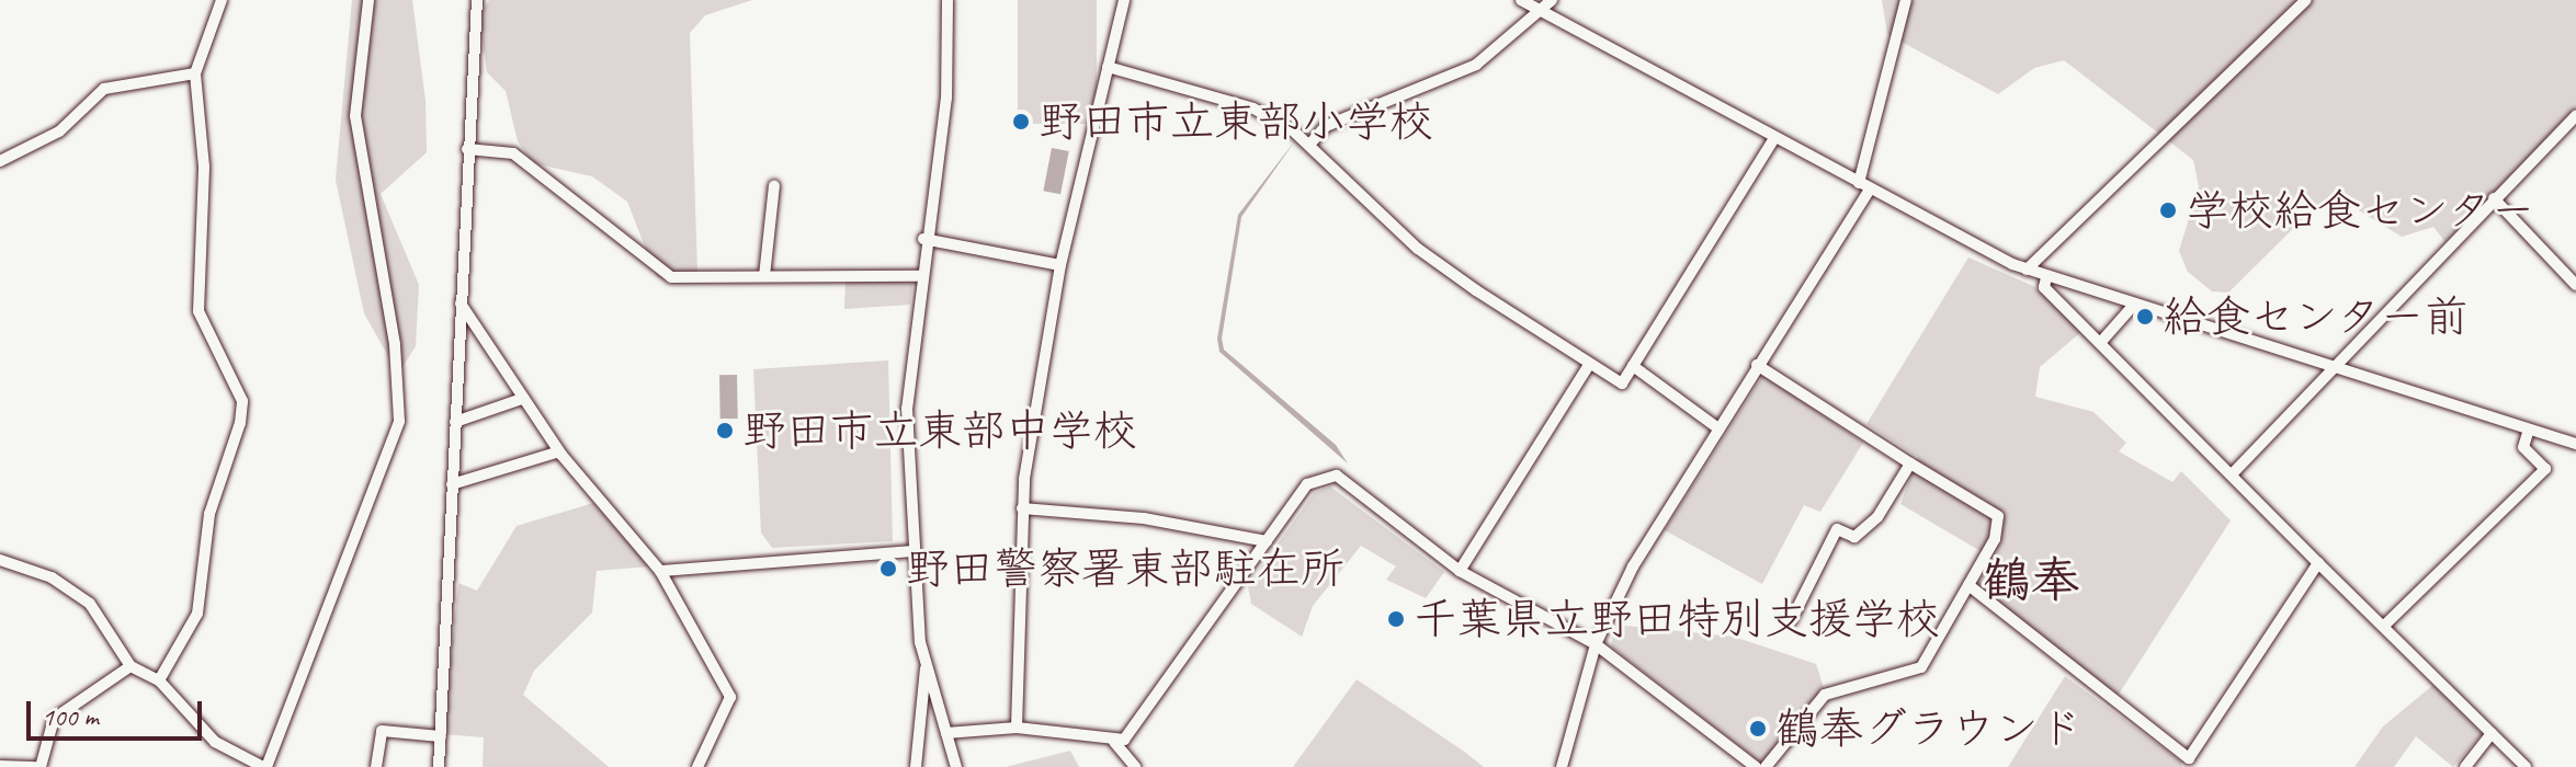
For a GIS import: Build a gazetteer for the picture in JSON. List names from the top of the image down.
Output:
{
  "districts": ["鶴奉"],
  "places": [
    "野田市立東部小学校",
    "学校給食センター",
    "給食センター前",
    "野田市立東部中学校",
    "野田警察署東部駐在所",
    "千葉県立野田特別支援学校",
    "鶴奉グラウンド"
  ],
  "scale_bar": "100 m"
}
